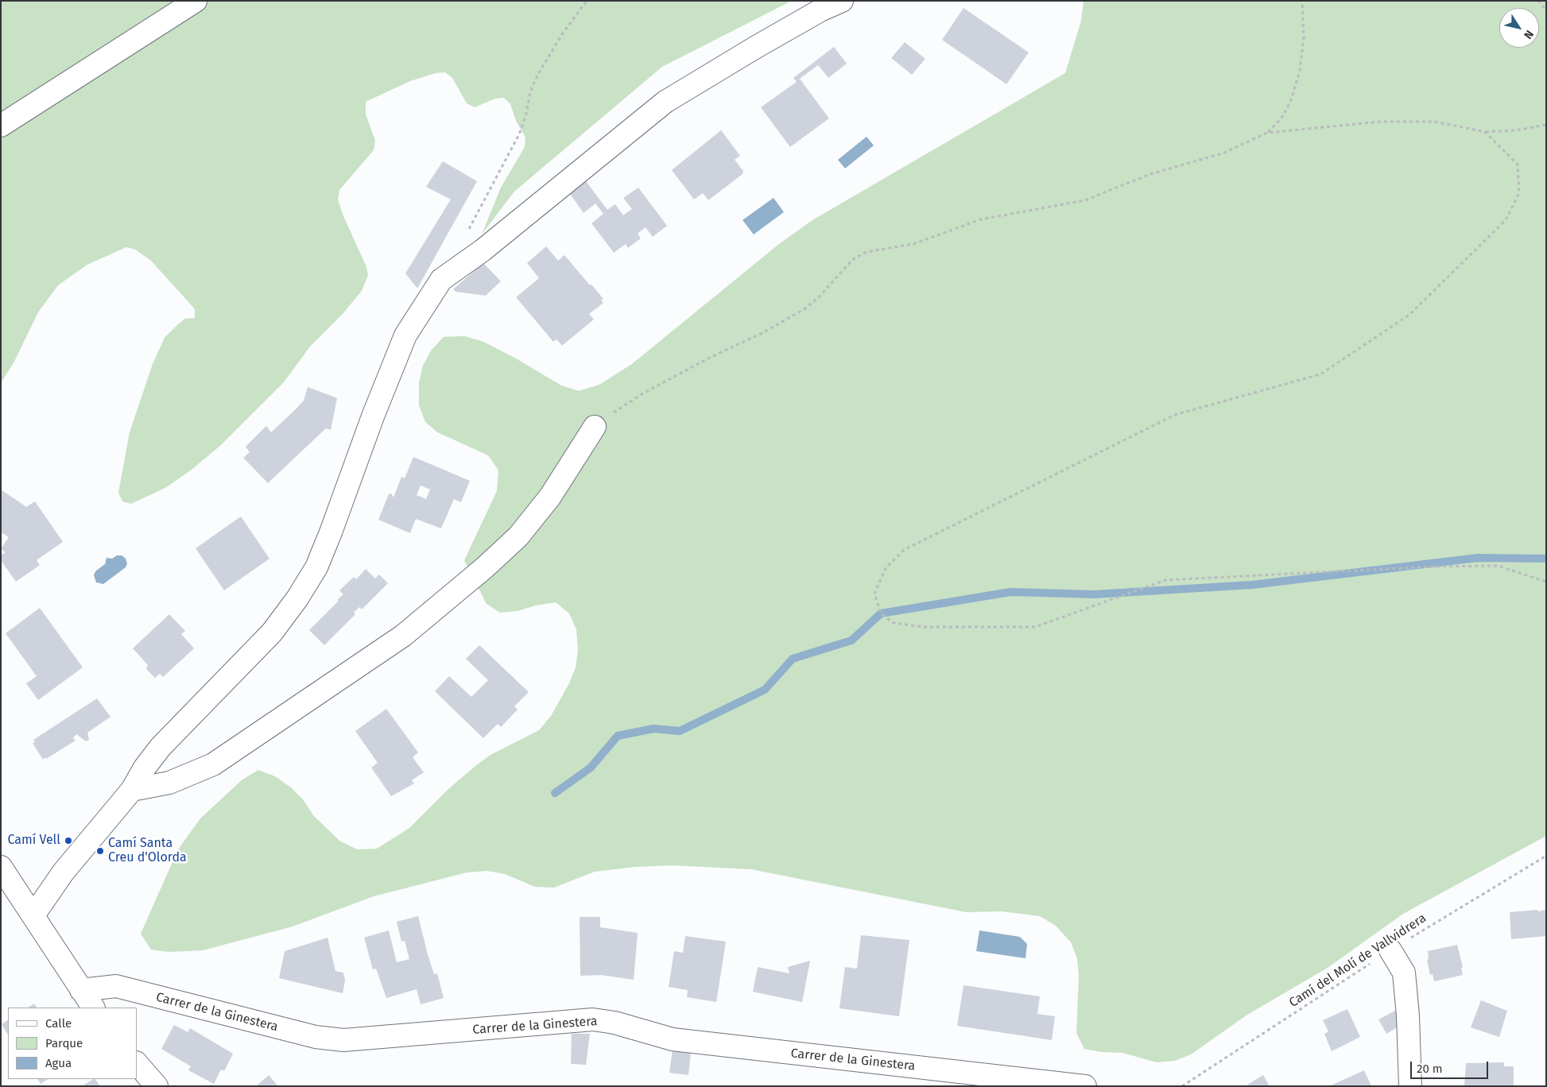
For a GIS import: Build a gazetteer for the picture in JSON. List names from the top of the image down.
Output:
{
  "streets": {
    "street": ["Carrer de la Ginestera"],
    "path": ["Camí del Molí de Vallvidrera"]
  },
  "places": ["Camí Vell", "Camí Santa Creu d'Olorda"],
  "legend": ["Calle", "Parque", "Agua"],
  "scale_bar": "20 m",
  "north": "bottom right"
}
